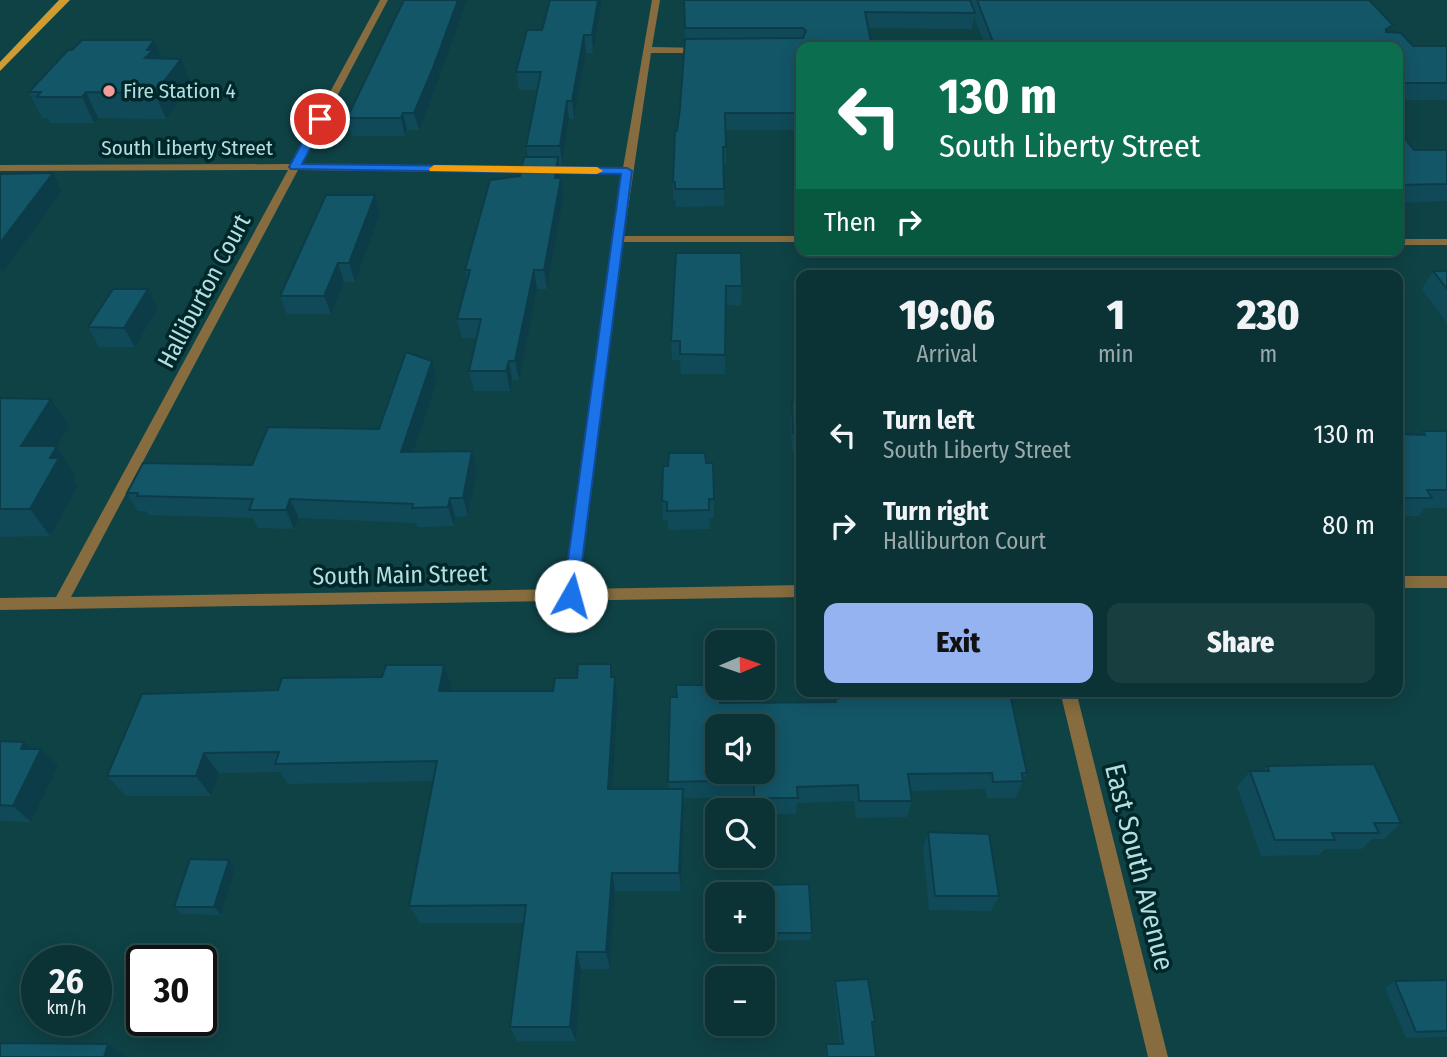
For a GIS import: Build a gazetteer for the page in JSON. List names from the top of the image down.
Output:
{
  "streets": {
    "street": [
      "South Liberty Street",
      "Halliburton Court",
      "South Main Street",
      "East South Avenue"
    ]
  },
  "crossings": [
    ["South Liberty Street", "Halliburton Court"],
    ["Halliburton Court", "South Main Street"]
  ],
  "places": ["Fire Station 4"],
  "north": "right",
  "page": {
    "turn": ["130 m", "South Liberty Street"],
    "then": "Then",
    "eta": [
      "19:06",
      "Arrival",
      "1",
      "min",
      "230",
      "m"
    ],
    "list": [
      {
        "name": "Turn left",
        "note": "South Liberty Street",
        "value": "130 m"
      },
      {
        "name": "Turn right",
        "note": "Halliburton Court",
        "value": "80 m"
      }
    ],
    "buttons": ["Exit", "Share"],
    "map_buttons": ["+", "−"],
    "speed": "26 km/h",
    "limit": "30"
  }
}
